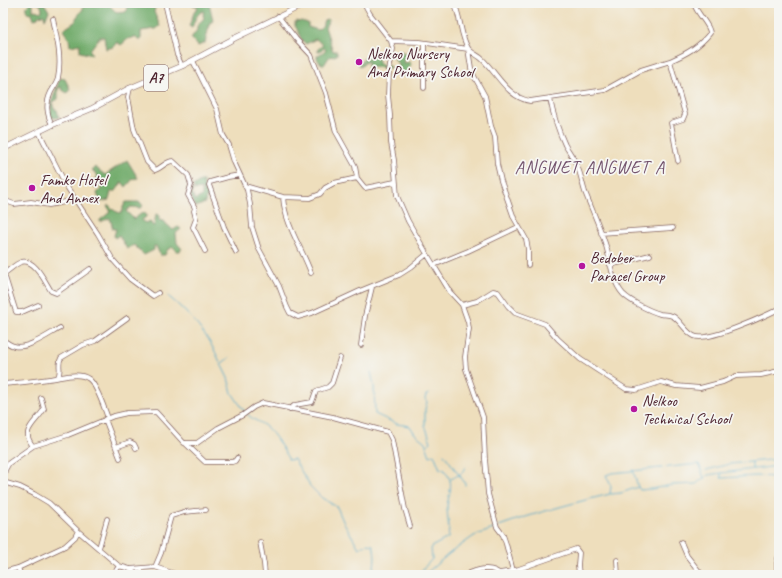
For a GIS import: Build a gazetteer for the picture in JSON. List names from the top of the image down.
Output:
{
  "streets": {
    "main road": ["A7"]
  },
  "districts": ["ANGWET ANGWET A"],
  "places": [
    "Nelkoo Nursery And Primary School",
    "Famko Hotel And Annex",
    "Bedober Paracel Group",
    "Nelkoo Technical School"
  ]
}
